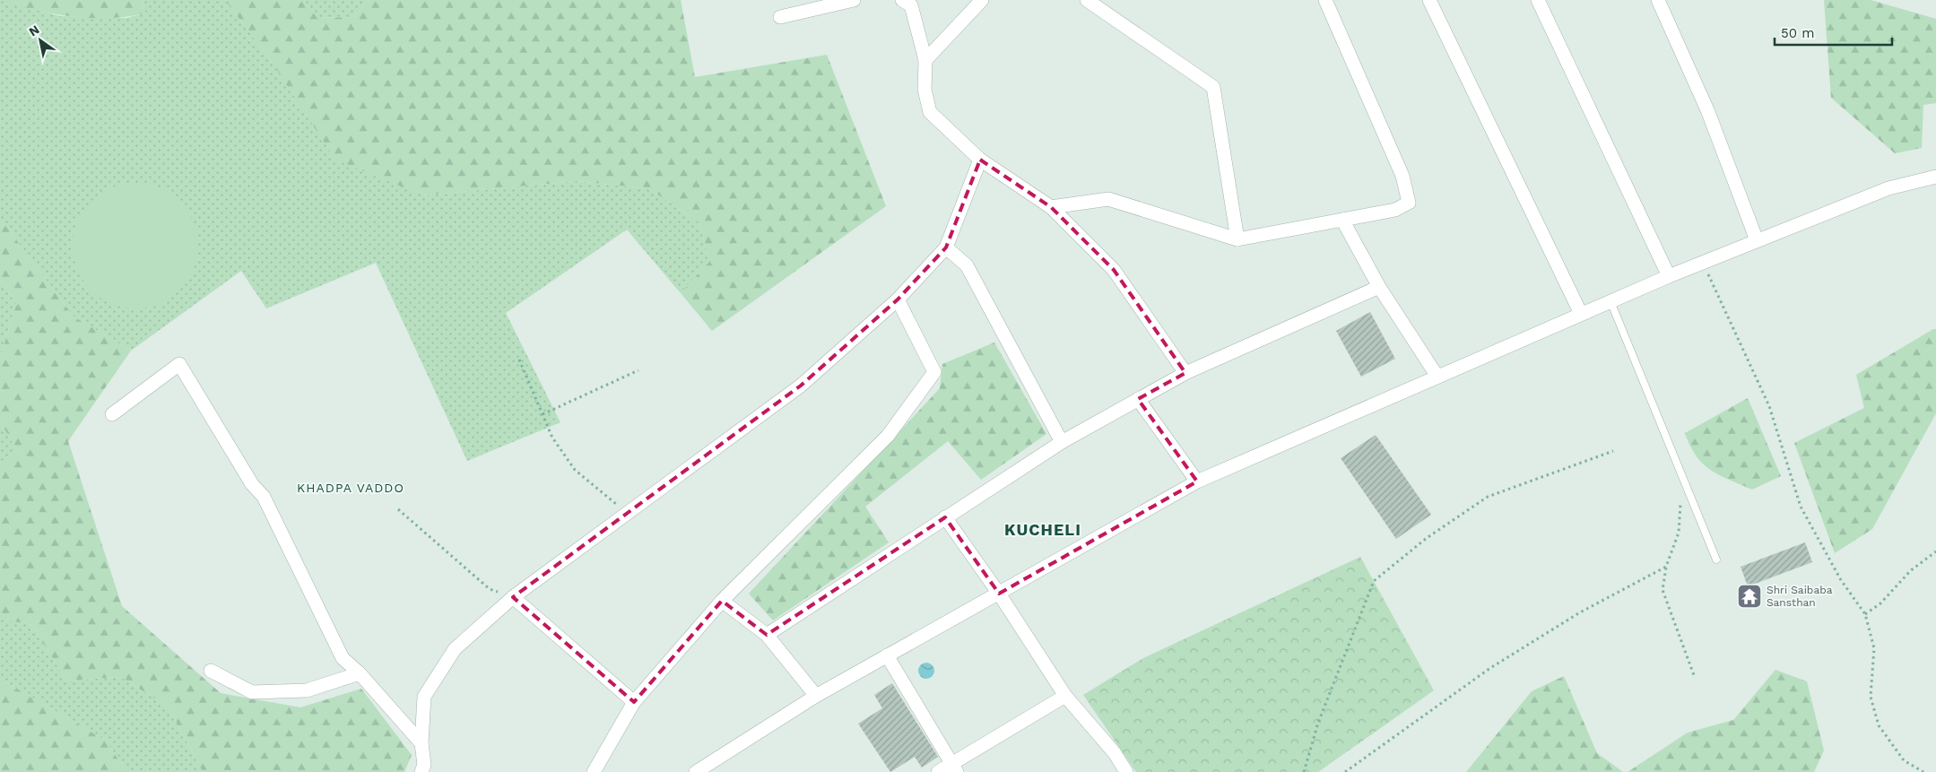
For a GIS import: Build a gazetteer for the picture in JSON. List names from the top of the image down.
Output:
{
  "districts": ["KHADPA VADDO", "KUCHELI"],
  "places": {
    "temple": ["Shri Saibaba Sansthan"]
  },
  "scale_bar": "50 m",
  "north": "top left"
}
